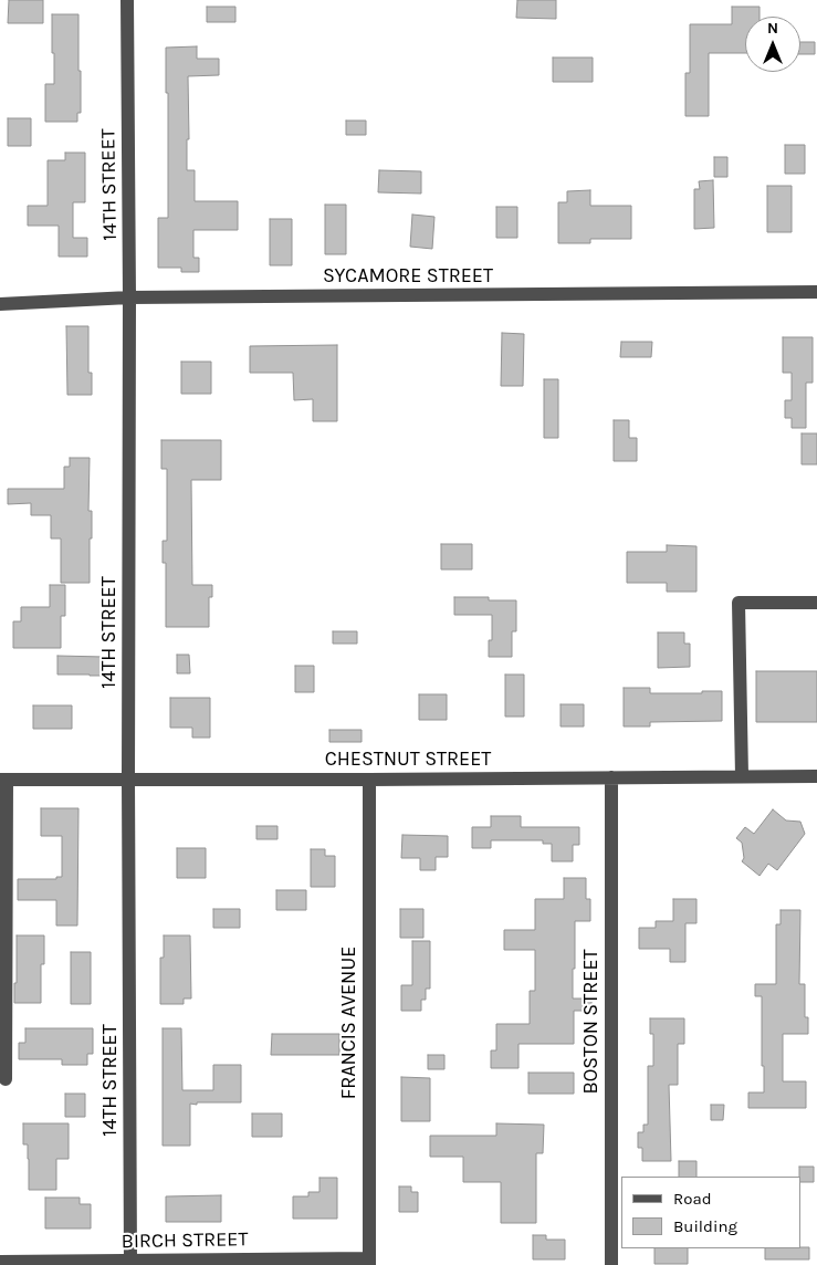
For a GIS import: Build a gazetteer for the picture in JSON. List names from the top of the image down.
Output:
{
  "streets": {
    "street": [
      "14TH STREET",
      "SYCAMORE STREET",
      "CHESTNUT STREET",
      "BOSTON STREET",
      "FRANCIS AVENUE",
      "BIRCH STREET"
    ]
  },
  "crossings": [
    ["14TH STREET", "SYCAMORE STREET"],
    ["14TH STREET", "CHESTNUT STREET"],
    ["14TH STREET", "BIRCH STREET"],
    ["CHESTNUT STREET", "BOSTON STREET"],
    ["CHESTNUT STREET", "FRANCIS AVENUE"],
    ["FRANCIS AVENUE", "BIRCH STREET"]
  ],
  "legend": ["Road", "Building"],
  "north": "top"
}
